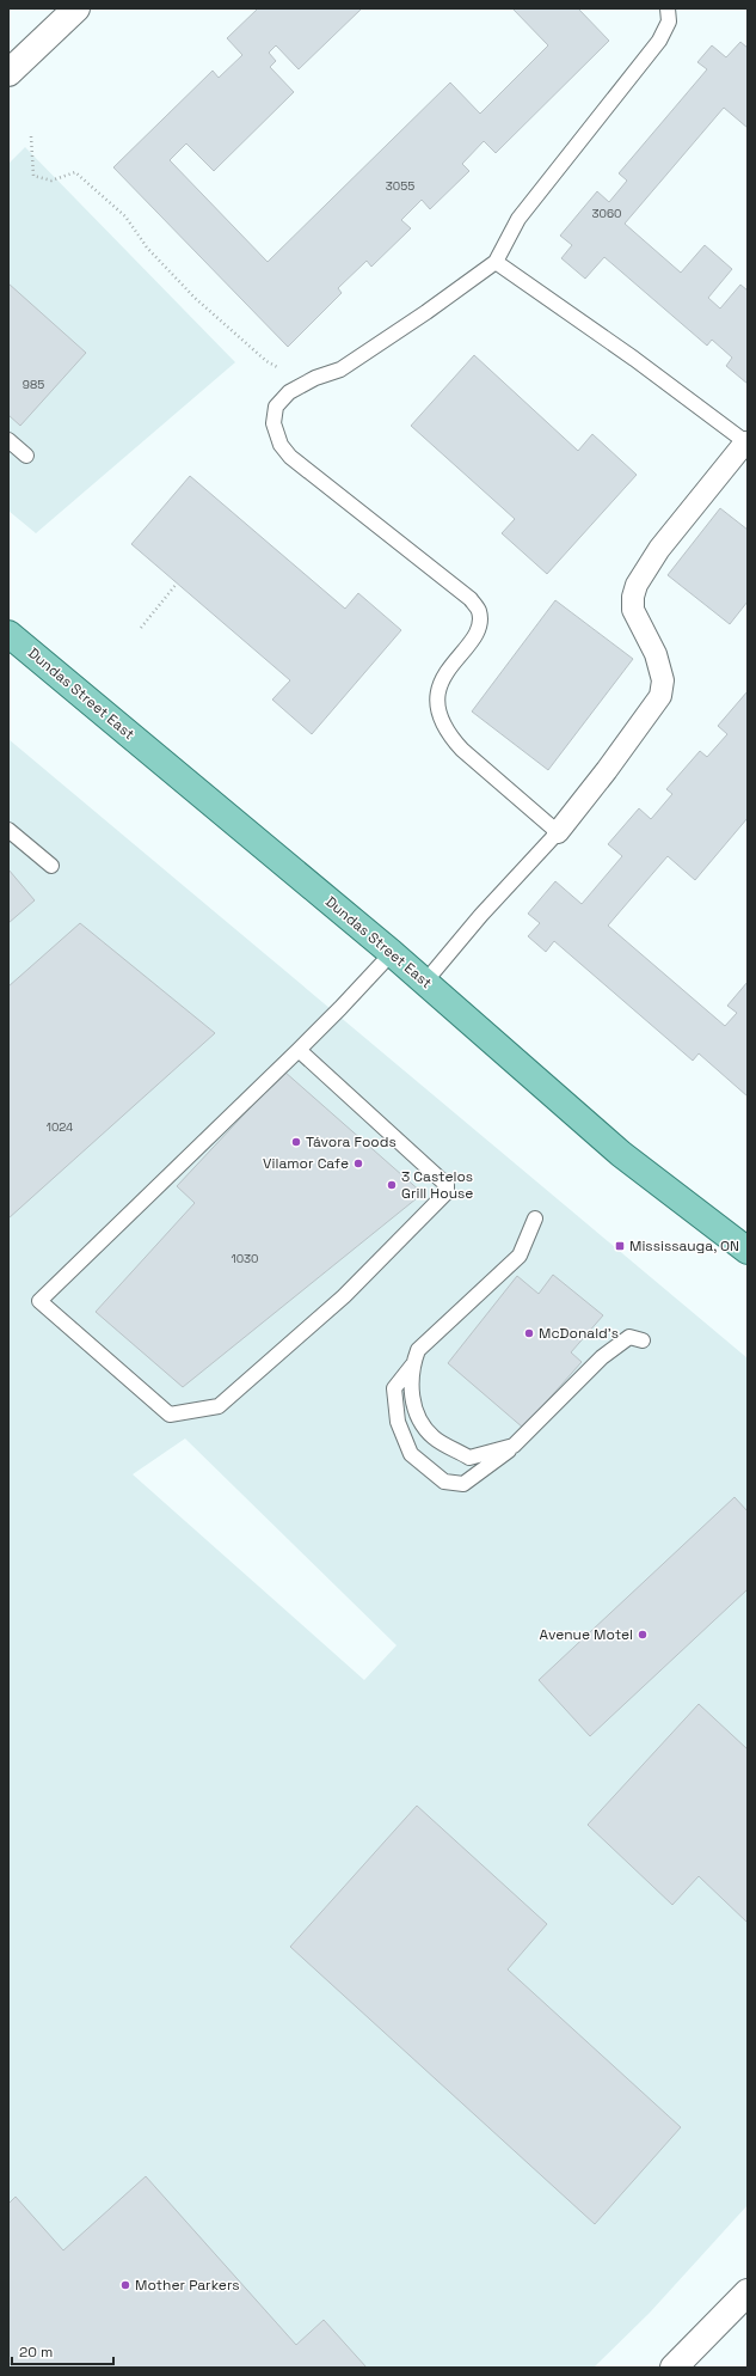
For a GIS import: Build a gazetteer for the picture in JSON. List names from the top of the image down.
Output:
{
  "streets": {
    "main road": ["Dundas Street East"]
  },
  "places": {
    "other": [
      "Távora Foods",
      "Vilamor Cafe",
      "3 Castelos Grill House",
      "McDonald's",
      "Avenue Motel",
      "Mother Parkers"
    ],
    "transit": ["Mississauga, ON"]
  },
  "house_numbers": [
    "3055",
    "3060",
    "985",
    "1024",
    "1030"
  ],
  "scale_bar": "20 m"
}
